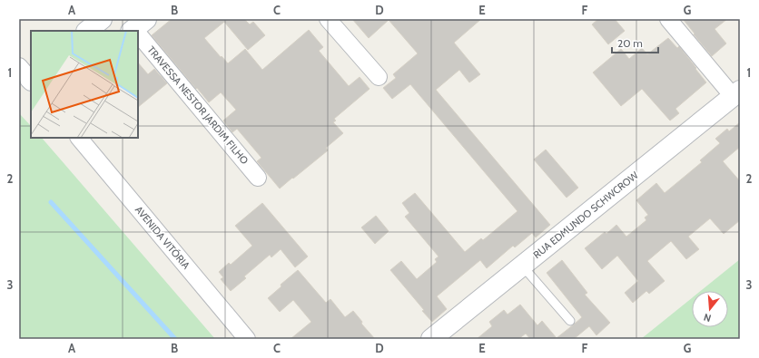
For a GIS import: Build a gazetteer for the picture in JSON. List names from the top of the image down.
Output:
{
  "streets": {
    "street": ["TRAVESSA NESTOR JARDIM FILHO", "RUA EDMUNDO SCHWCROW", "AVENIDA VITÓRIA"]
  },
  "scale_bar": "20 m",
  "north": "bottom",
  "grid": {
    "columns": [
      "A",
      "B",
      "C",
      "D",
      "E",
      "F",
      "G"
    ],
    "rows": ["1", "2", "3"]
  }
}
